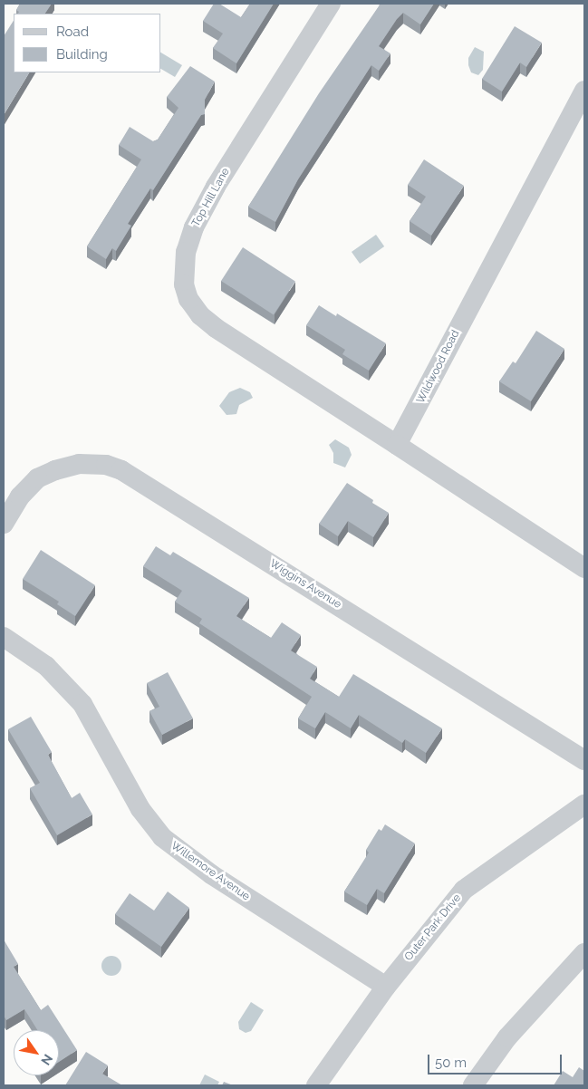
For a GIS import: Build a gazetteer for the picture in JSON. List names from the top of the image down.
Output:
{
  "streets": {
    "street": [
      "Top Hill Lane",
      "Wildwood Road",
      "Wiggins Avenue",
      "Willemore Avenue",
      "Outer Park Drive"
    ]
  },
  "crossings": [
    ["Top Hill Lane", "Wildwood Road"],
    ["Willemore Avenue", "Outer Park Drive"]
  ],
  "legend": ["Road", "Building"],
  "scale_bar": "50 m",
  "north": "bottom right"
}
